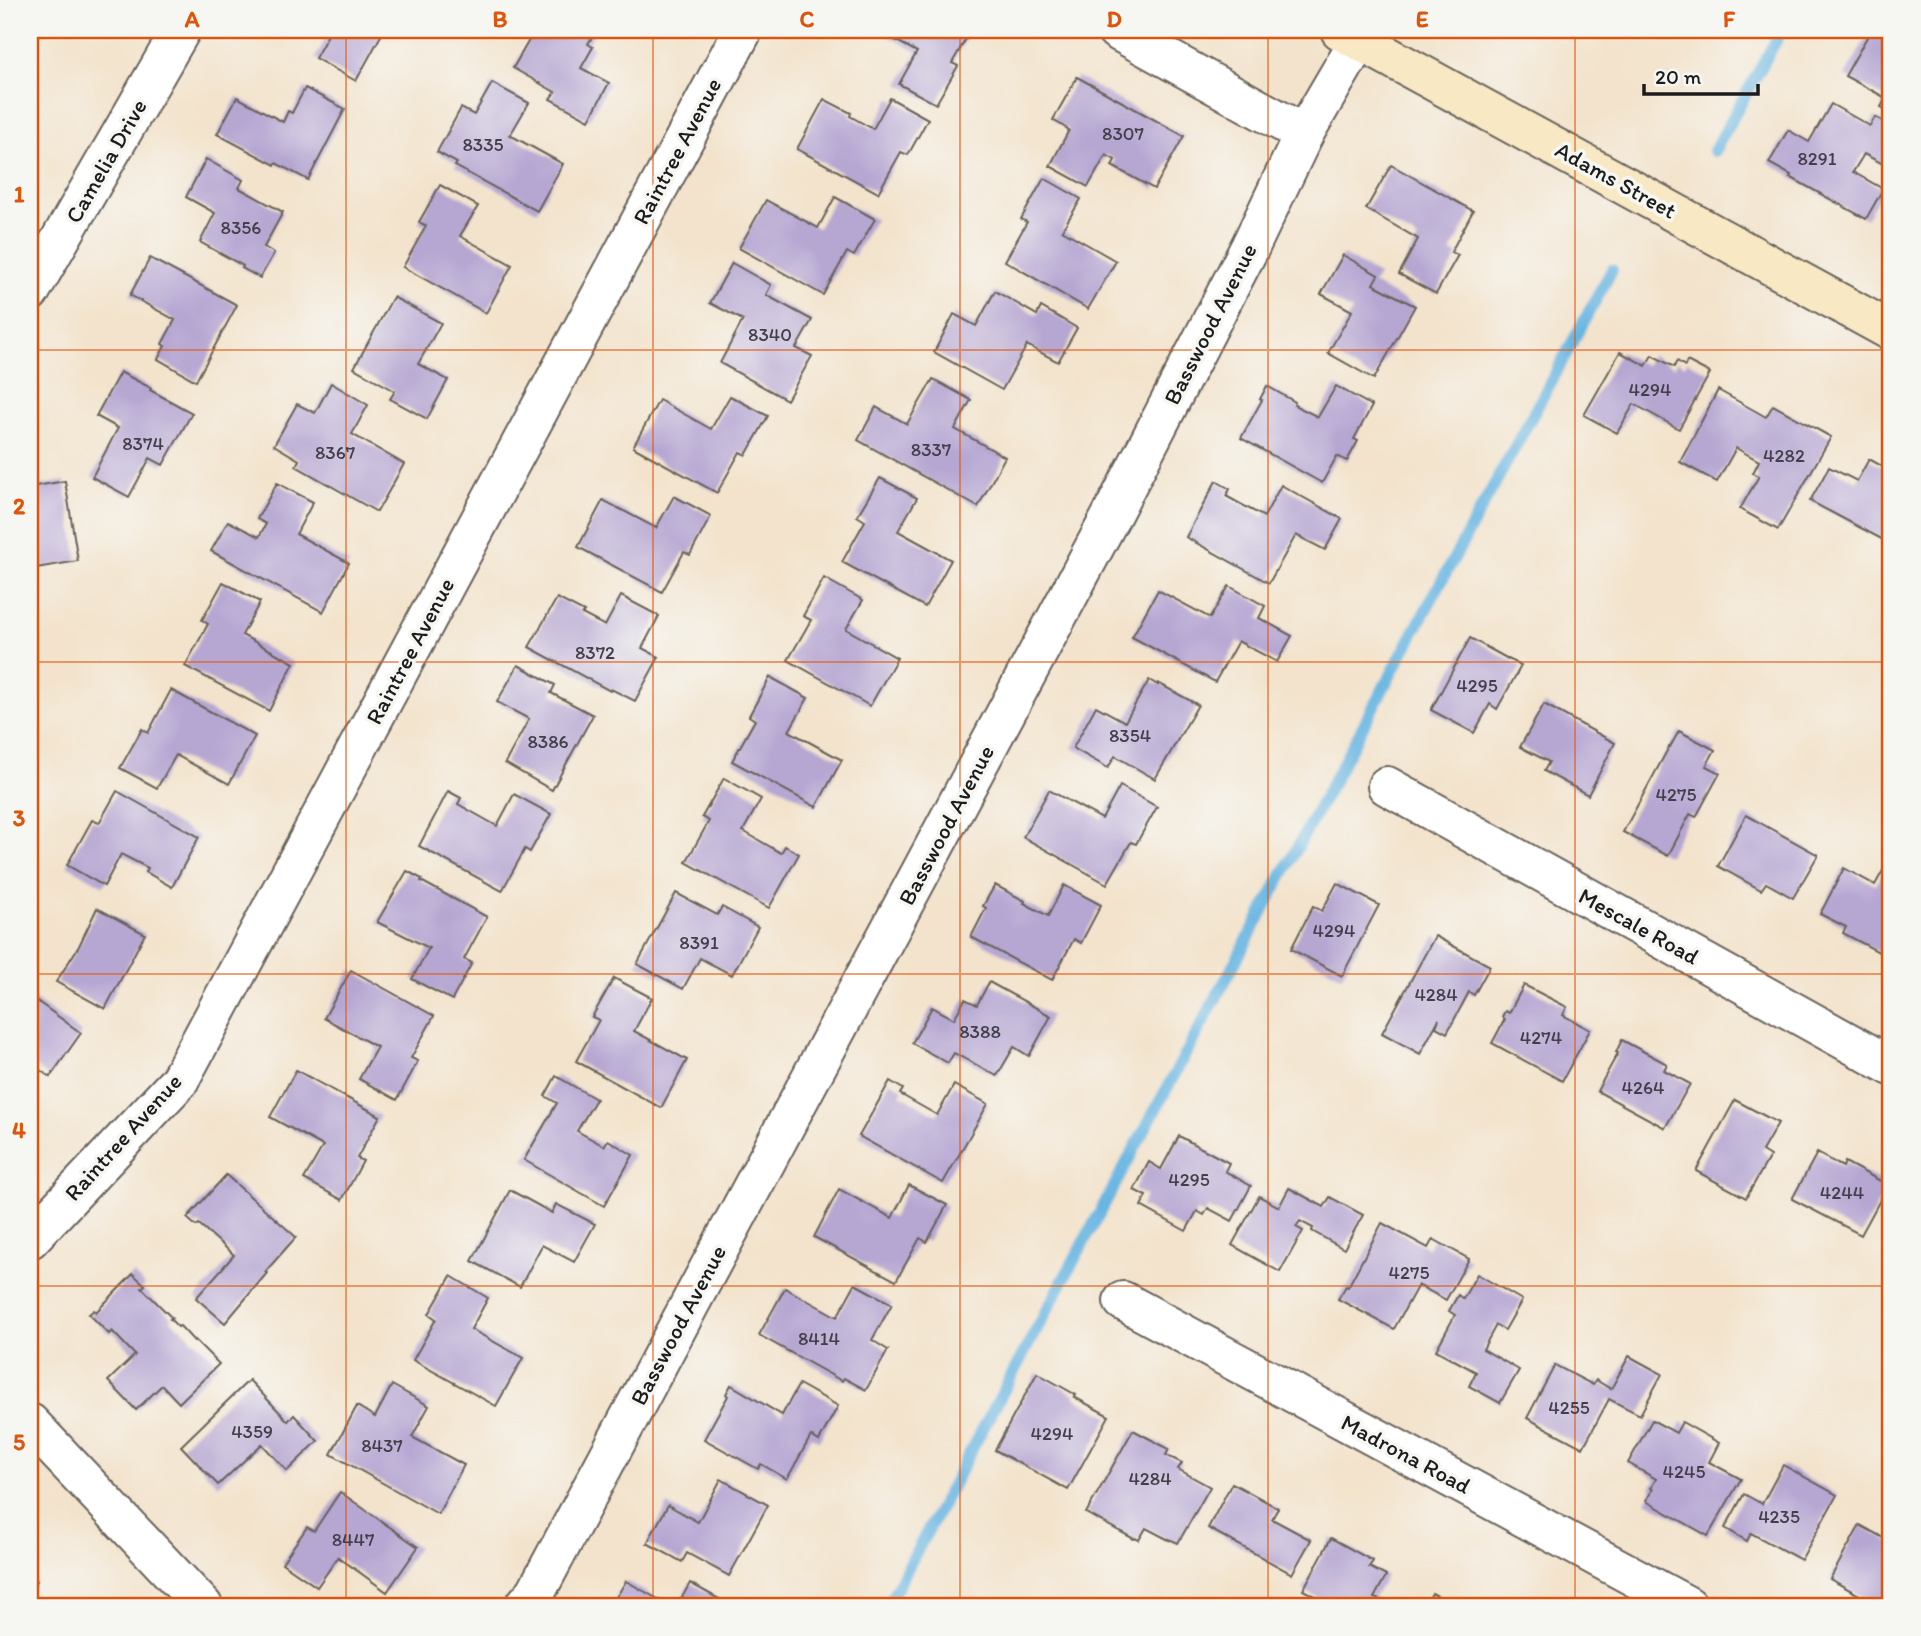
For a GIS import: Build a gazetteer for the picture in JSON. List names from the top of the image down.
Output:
{
  "streets": {
    "main road": ["Adams Street"],
    "street": [
      "Raintree Avenue",
      "Camelia Drive",
      "Basswood Avenue",
      "Mescale Road",
      "Madrona Road"
    ]
  },
  "crossings": [
    ["Adams Street", "Basswood Avenue"]
  ],
  "house_numbers": [
    "8307",
    "8335",
    "8291",
    "8356",
    "8340",
    "4294",
    "8374",
    "8337",
    "8367",
    "4282",
    "8372",
    "4295",
    "8354",
    "8386",
    "4275",
    "4294",
    "8391",
    "4284",
    "8388",
    "4274",
    "4264",
    "4295",
    "4244",
    "4275",
    "8414",
    "4255",
    "4359",
    "4294",
    "8437",
    "4245",
    "4284",
    "4235",
    "8447"
  ],
  "scale_bar": "20 m",
  "grid": {
    "columns": [
      "A",
      "B",
      "C",
      "D",
      "E",
      "F"
    ],
    "rows": [
      "1",
      "2",
      "3",
      "4",
      "5"
    ]
  }
}
